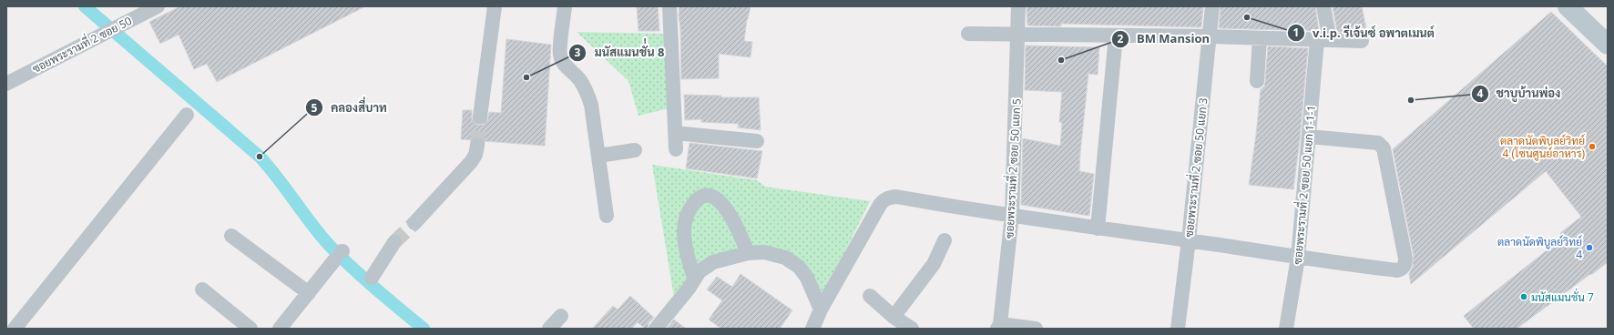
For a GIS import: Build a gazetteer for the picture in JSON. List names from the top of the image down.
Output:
{
  "streets": {
    "street": [
      "ซอยพระรามที่ 2 ซอย 50",
      "ซอยพระรามที่ 2 ซอย 50 แยก 3",
      "ซอยพระรามที่ 2 ซอย 50 แยก 5",
      "ซอยพระรามที่ 2 ซอย 50 แยก 1-1-1"
    ]
  },
  "places": [
    "v.i.p. รีเจ้นซ์ อพาตเมนต์",
    "BM Mansion",
    "มนัสแมนชั่่น 8",
    "ชาบูบ้านพ่อง",
    "ตลาดนัดพิบูลย์วิทย์ 4 (โซนศูนย์อาหาร)",
    "คลองสี่บาท",
    "ตลาดนัดพิบูลย์วิทย์ 4",
    "มนัสแมนชั่น 7"
  ]
}
